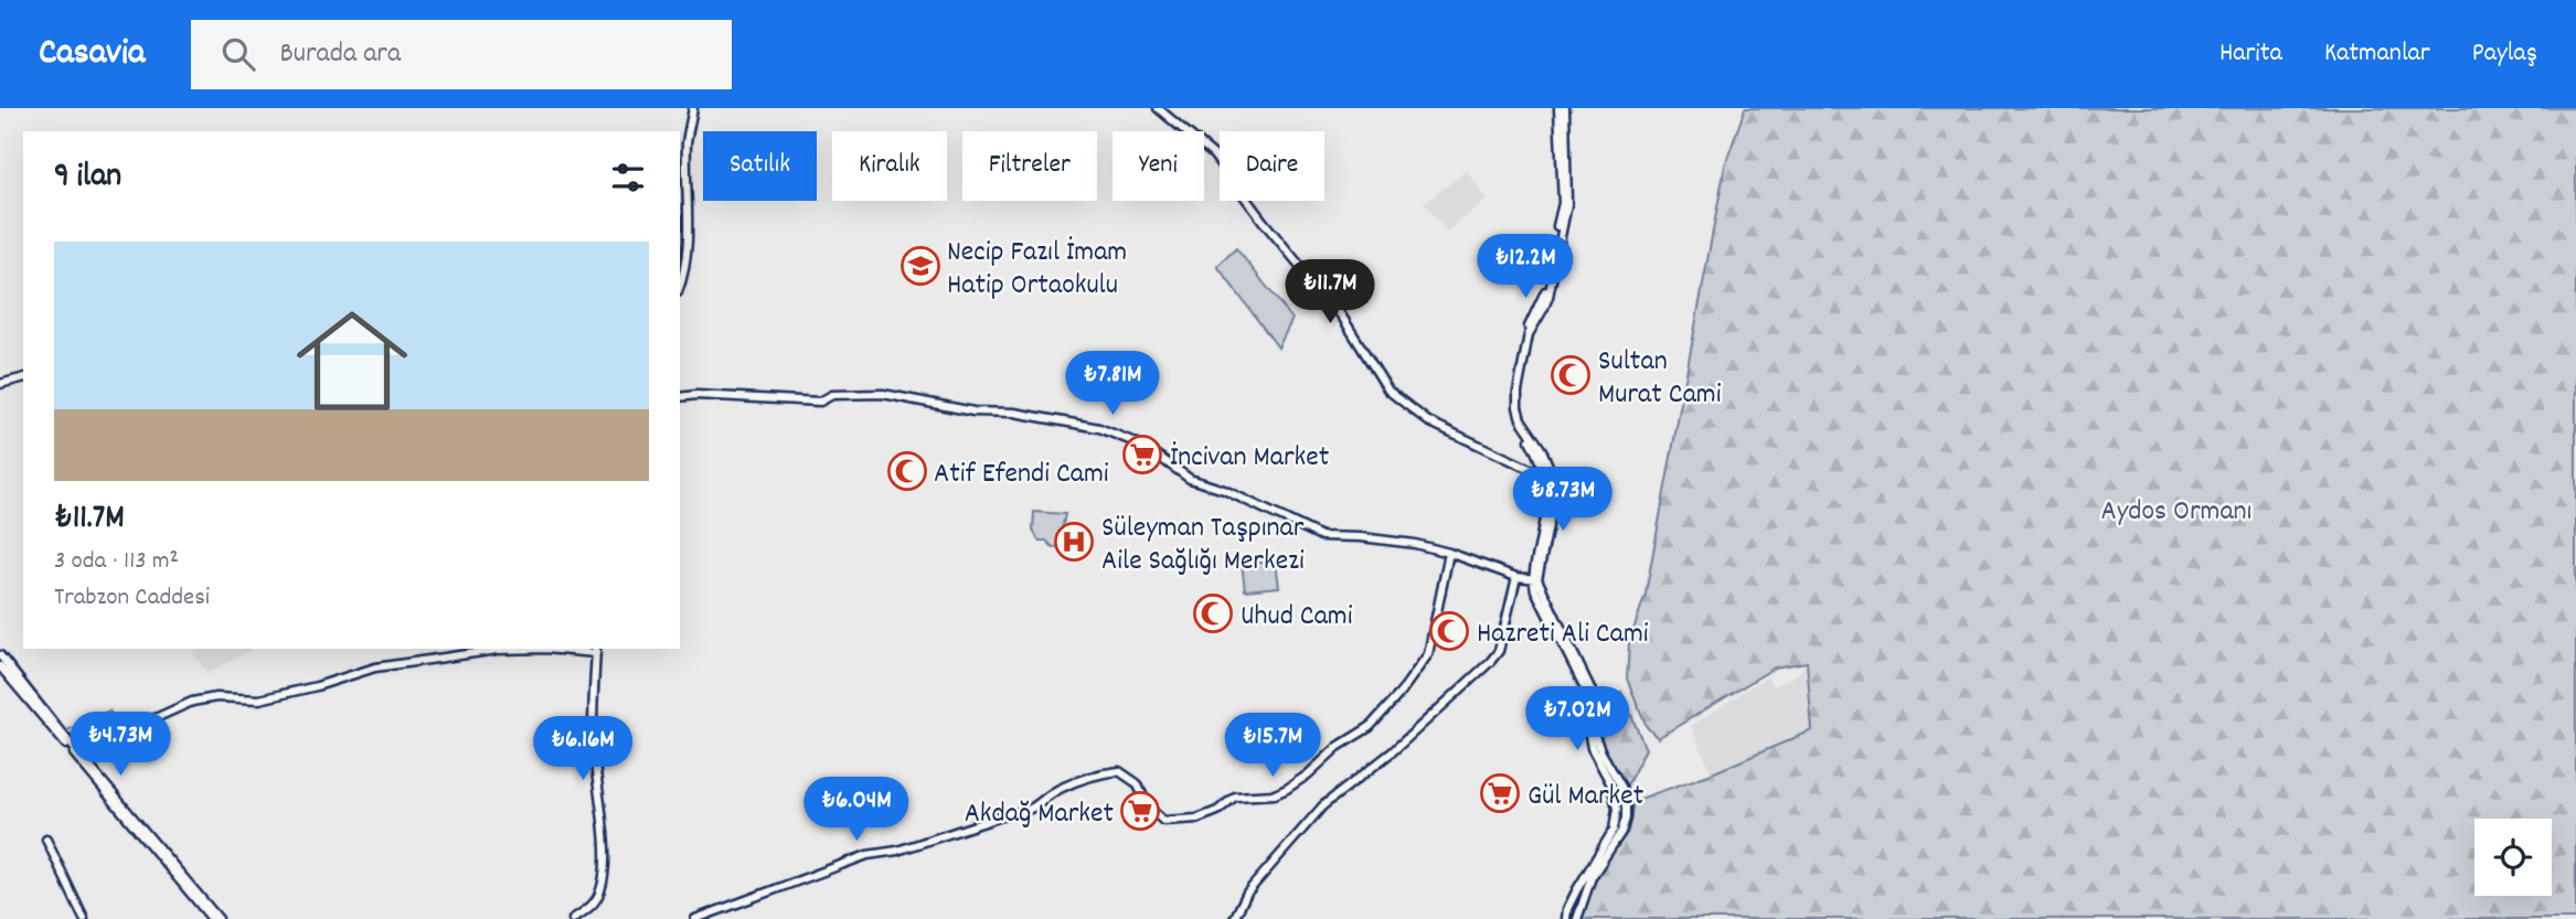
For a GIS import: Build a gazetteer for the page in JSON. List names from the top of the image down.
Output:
{
  "parks": ["Aydos Ormanı"],
  "places": {
    "school or university": ["Necip Fazıl İmam Hatip Ortaokulu"],
    "mosque": [
      "Sultan Murat Cami",
      "Atif Efendi Cami",
      "Uhud Cami",
      "Hazreti Ali Cami"
    ],
    "supermarket": ["İncivan Market", "Gül Market", "Akdağ Market"],
    "hospital": ["Süleyman Taşpınar Aile Sağlığı Merkezi"]
  },
  "page": {
    "header": "Casavia",
    "search": "Burada ara",
    "nav": ["Harita", "Katmanlar", "Paylaş"],
    "chip": [
      "Satılık",
      "Kiralık",
      "Filtreler",
      "Yeni",
      "Daire"
    ],
    "heading": "9 ilan",
    "list": [
      {
        "name": "₺11.7M",
        "note": "3 oda · 113 m² · Trabzon Caddesi"
      }
    ],
    "price": [
      "₺12.2M",
      "₺11.7M",
      "₺7.81M",
      "₺8.73M",
      "₺7.02M",
      "₺4.73M",
      "₺15.7M",
      "₺6.16M",
      "₺6.04M"
    ]
  }
}
